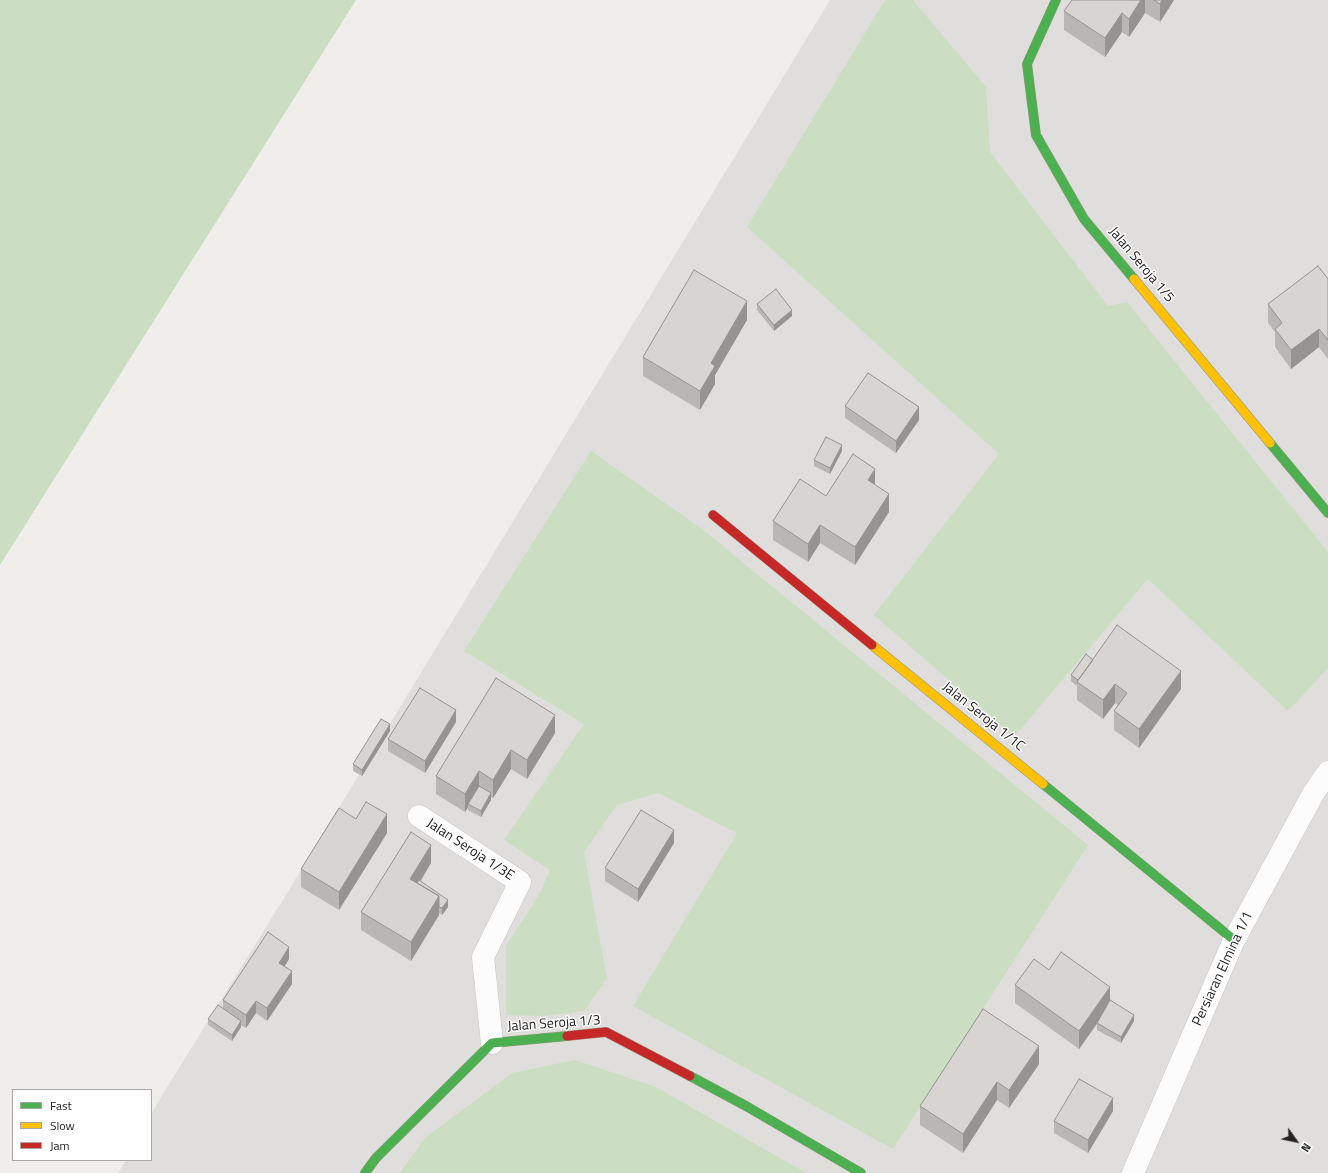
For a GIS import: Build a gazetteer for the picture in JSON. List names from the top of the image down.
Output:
{
  "streets": {
    "street": [
      "Jalan Seroja 1/5",
      "Jalan Seroja 1/1C",
      "Jalan Seroja 1/3E",
      "Persiaran Elmina 1/1",
      "Jalan Seroja 1/3"
    ]
  },
  "crossings": [
    ["Jalan Seroja 1/1C", "Persiaran Elmina 1/1"],
    ["Jalan Seroja 1/3E", "Jalan Seroja 1/3"]
  ],
  "legend": ["Fast", "Slow", "Jam"],
  "north": "bottom right"
}
